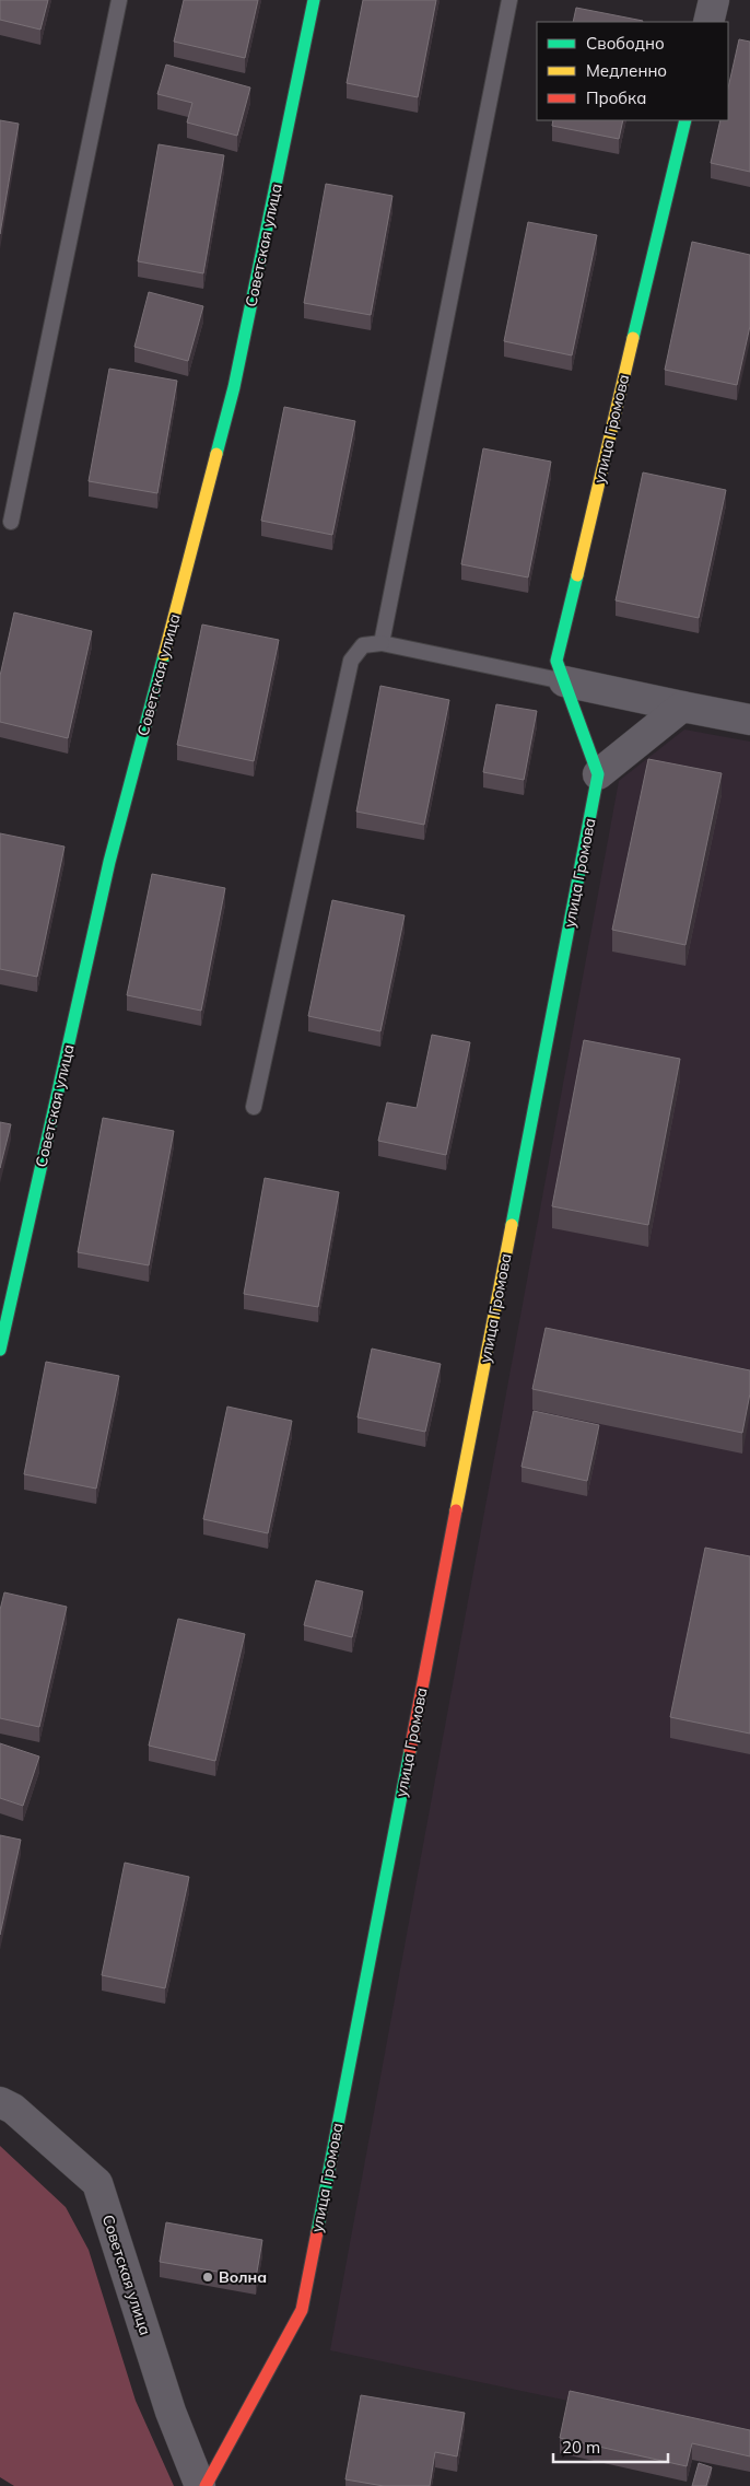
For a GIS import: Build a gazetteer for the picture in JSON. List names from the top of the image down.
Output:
{
  "streets": {
    "street": ["Советская улица", "улица Громова"]
  },
  "places": ["Волна"],
  "legend": ["Свободно", "Медленно", "Пробка"],
  "scale_bar": "20 m"
}
